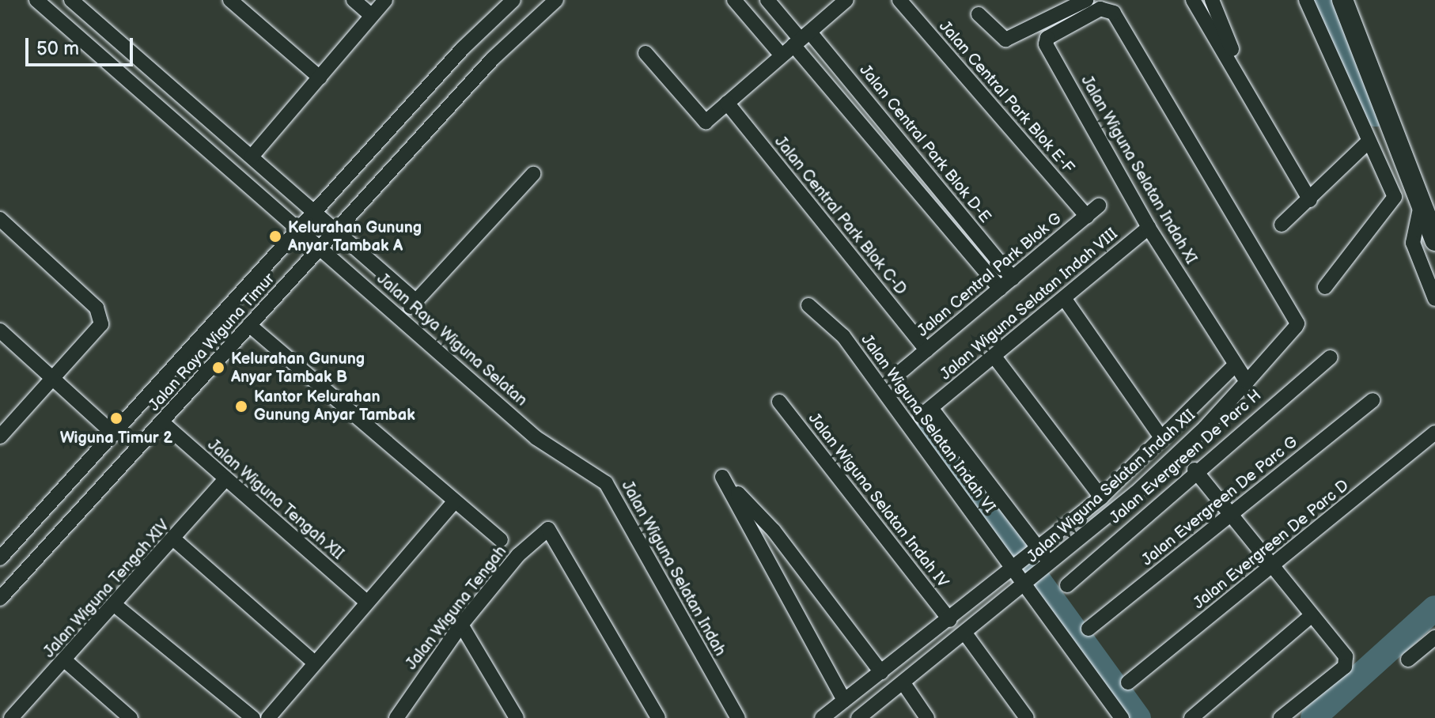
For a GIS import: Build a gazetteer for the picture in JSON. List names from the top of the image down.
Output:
{
  "streets": {
    "street": [
      "Jalan Central Park Blok E-F",
      "Jalan Central Park Blok D-E",
      "Jalan Wiguna Selatan Indah XI",
      "Jalan Central Park Blok C-D",
      "Jalan Central Park Blok G",
      "Jalan Wiguna Selatan Indah VIII",
      "Jalan Raya Wiguna Selatan",
      "Jalan Raya Wiguna Timur",
      "Jalan Wiguna Selatan Indah VI",
      "Jalan Evergreen De Parc H",
      "Jalan Wiguna Selatan Indah XII",
      "Jalan Wiguna Tengah XII",
      "Jalan Wiguna Selatan Indah IV",
      "Jalan Evergreen De Parc G",
      "Jalan Evergreen De Parc D",
      "Jalan Wiguna Selatan Indah",
      "Jalan Wiguna Tengah XIV",
      "Jalan Wiguna Tengah"
    ]
  },
  "crossings": [
    ["Jalan Central Park Blok E-F", "Jalan Central Park Blok G"],
    ["Jalan Central Park Blok D-E", "Jalan Central Park Blok G"],
    ["Jalan Wiguna Selatan Indah XI", "Jalan Wiguna Selatan Indah VIII"],
    ["Jalan Wiguna Selatan Indah XI", "Jalan Wiguna Selatan Indah XII"],
    ["Jalan Central Park Blok C-D", "Jalan Central Park Blok G"],
    ["Jalan Wiguna Selatan Indah VIII", "Jalan Wiguna Selatan Indah XII"],
    ["Jalan Raya Wiguna Selatan", "Jalan Raya Wiguna Timur"],
    ["Jalan Raya Wiguna Selatan", "Jalan Wiguna Selatan Indah"],
    ["Jalan Raya Wiguna Timur", "Jalan Wiguna Tengah XII"],
    ["Jalan Wiguna Selatan Indah VI", "Jalan Wiguna Selatan Indah XII"],
    ["Jalan Wiguna Selatan Indah XII", "Jalan Wiguna Selatan Indah IV"],
    ["Jalan Wiguna Tengah XII", "Jalan Wiguna Tengah XIV"]
  ],
  "places": [
    "Kelurahan Gunung Anyar Tambak A",
    "Kelurahan Gunung Anyar Tambak B",
    "Kantor Kelurahan Gunung Anyar Tambak",
    "Wiguna Timur 2"
  ],
  "scale_bar": "50 m"
}
